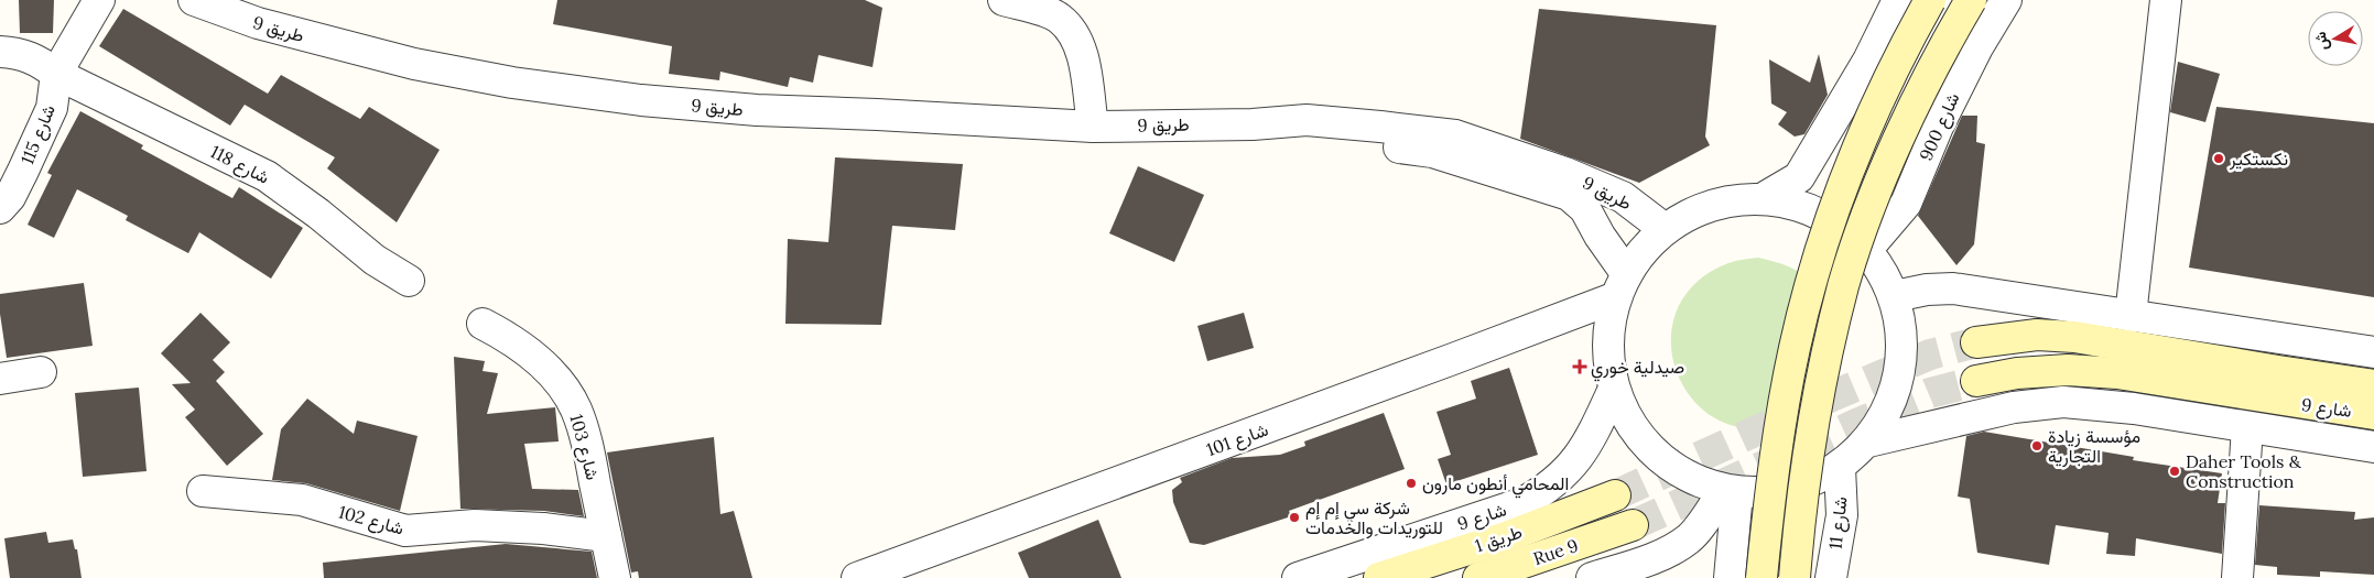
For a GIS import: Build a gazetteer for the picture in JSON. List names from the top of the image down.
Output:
{
  "streets": {
    "main road": ["شارع 9", "طريق 1", "Rue 9"],
    "street": [
      "طريق 9",
      "شارع 900",
      "شارع 115",
      "شارع 118",
      "شارع 101",
      "شارع 103",
      "شارع 102",
      "شارع 11"
    ]
  },
  "crossings": [
    ["طريق 9", "شارع 101"],
    ["شارع 115", "شارع 118"],
    ["شارع 103", "شارع 102"]
  ],
  "places": {
    "other": [
      "نكستكير",
      "مؤسسة زيادة التجارية",
      "Daher Tools & Construction",
      "المحامي أنطون مارون",
      "شركة سي إم إم للتوريدات والخدمات"
    ],
    "health": ["صيدلية خوري"]
  },
  "north": "left"
}
